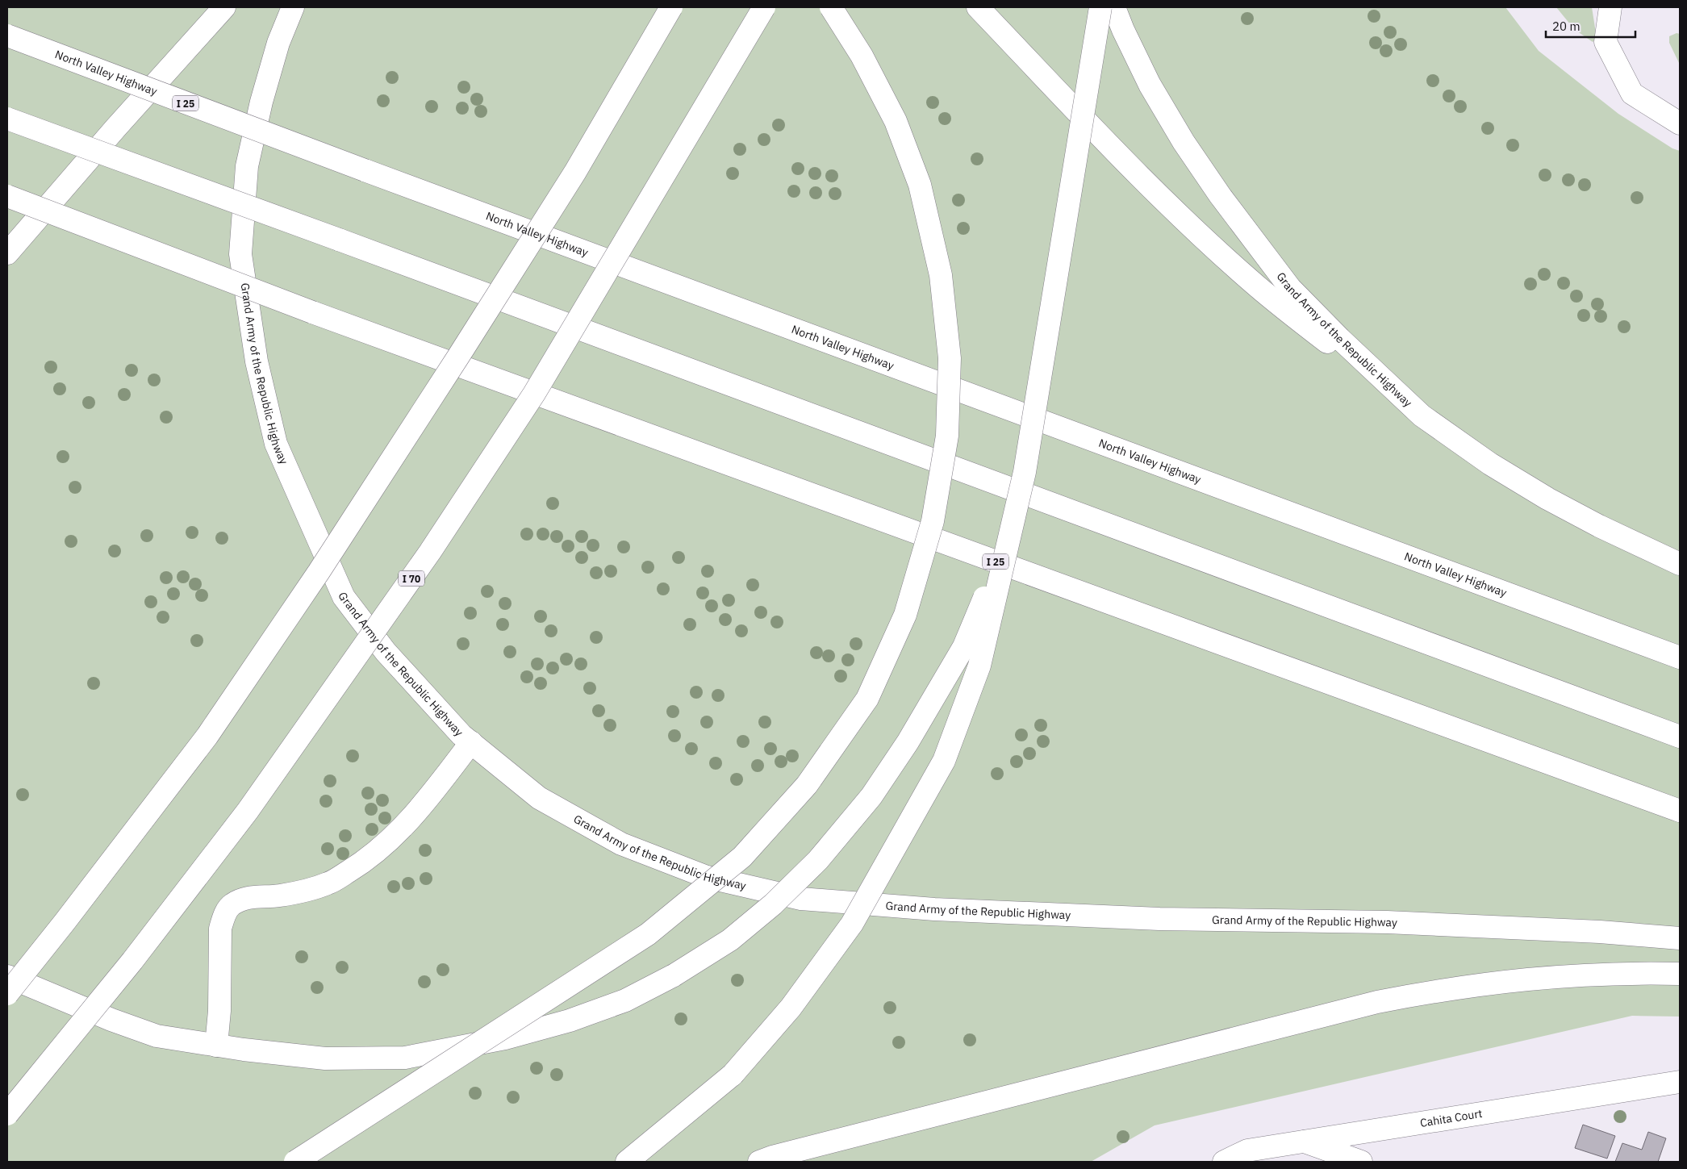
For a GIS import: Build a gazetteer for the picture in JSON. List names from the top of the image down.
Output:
{
  "streets": {
    "main road": [
      "North Valley Highway",
      "I 25",
      "Grand Army of the Republic Highway",
      "I 70",
      "Cahita Court"
    ]
  },
  "scale_bar": "20 m"
}
